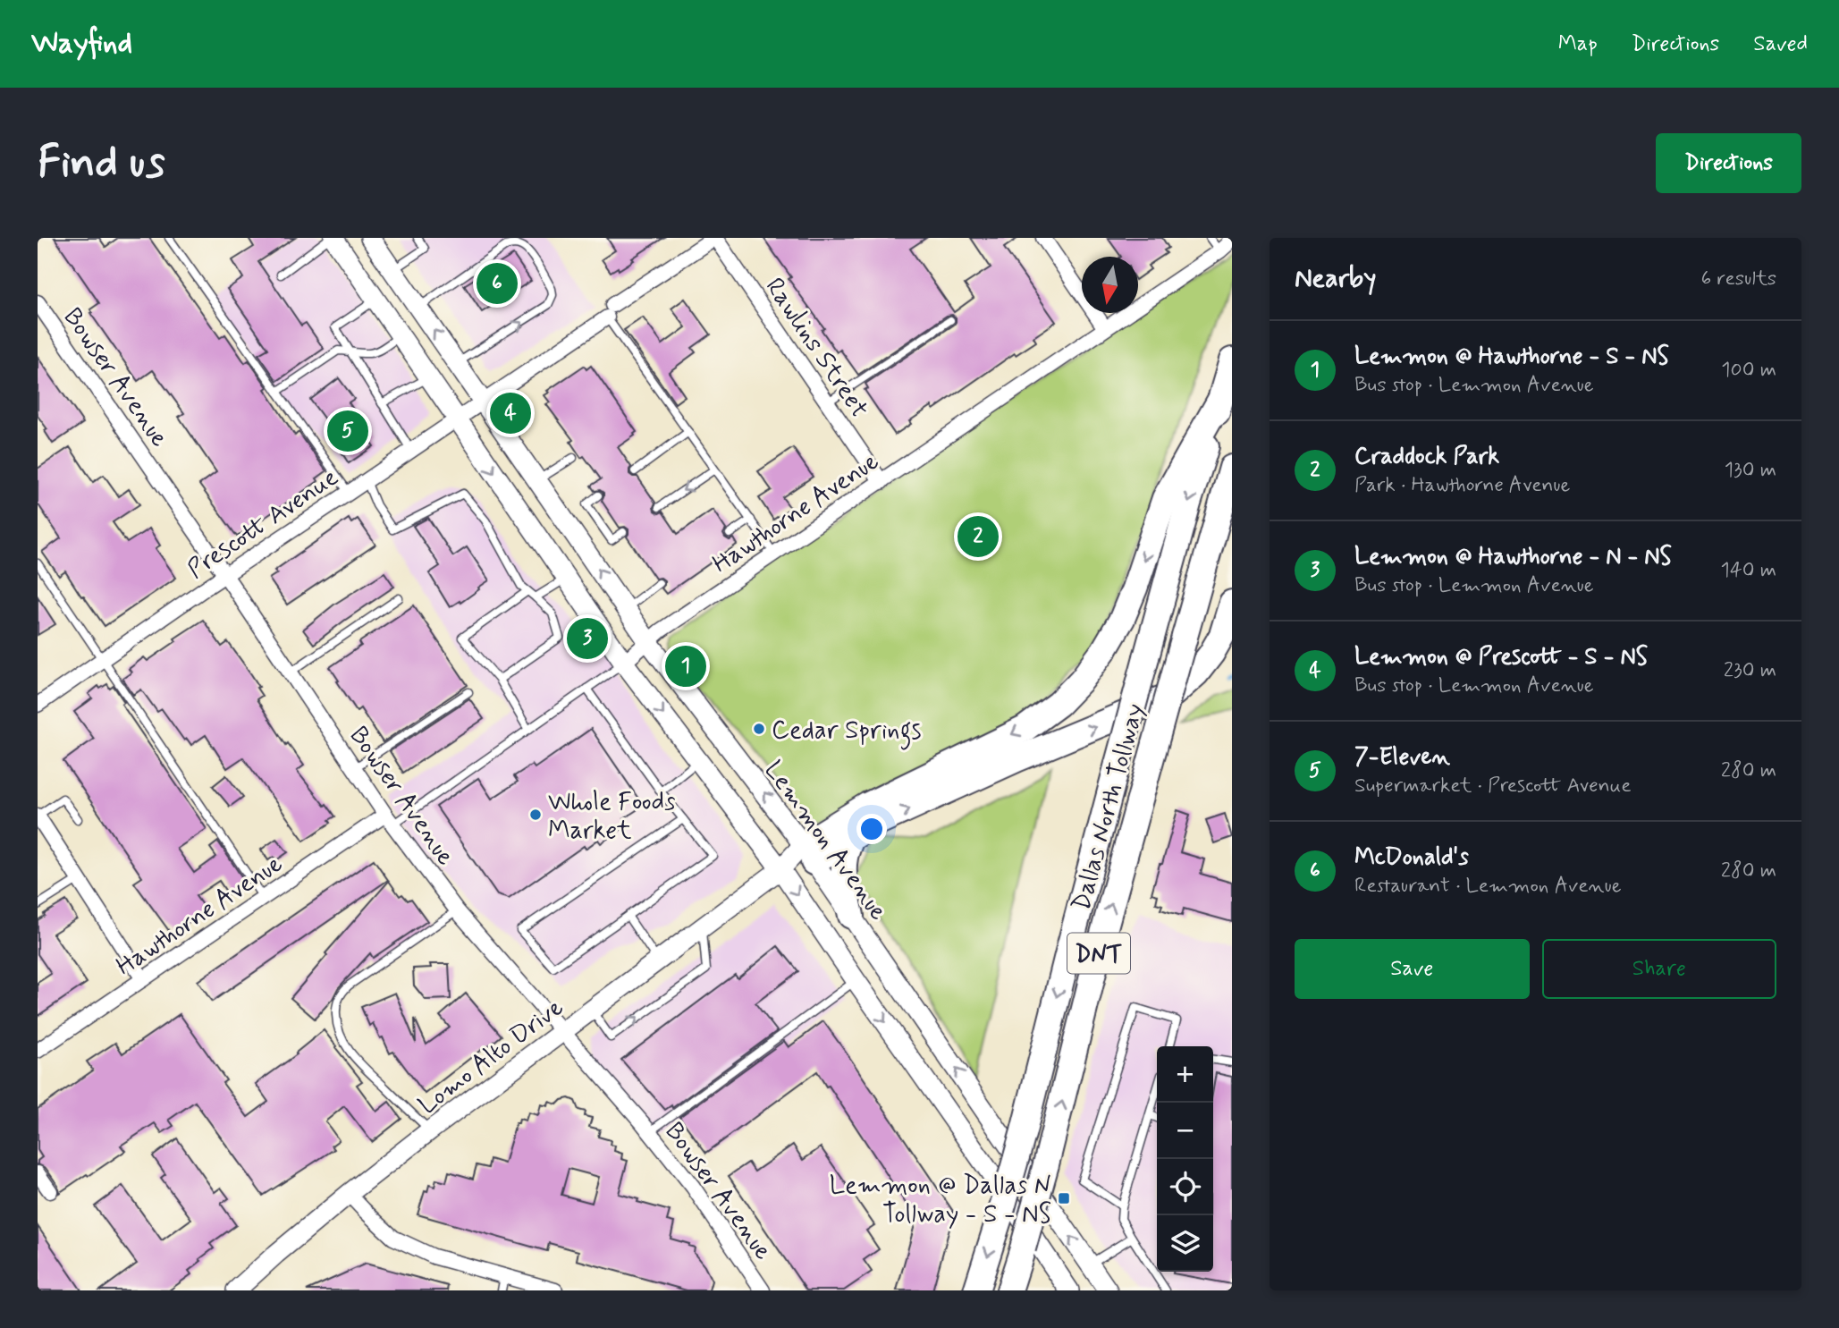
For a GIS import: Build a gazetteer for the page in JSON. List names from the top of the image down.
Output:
{
  "streets": {
    "highway": ["Dallas North Tollway", "DNT"],
    "main road": ["Lemmon Avenue", "Lomo Alto Drive"],
    "street": [
      "Rawlins Street",
      "Bowser Avenue",
      "Hawthorne Avenue",
      "Prescott Avenue"
    ]
  },
  "crossings": [
    ["Rawlins Street", "Hawthorne Avenue"],
    ["Rawlins Street", "Prescott Avenue"],
    ["Bowser Avenue", "Hawthorne Avenue"],
    ["Bowser Avenue", "Prescott Avenue"],
    ["Bowser Avenue", "Lomo Alto Drive"],
    ["Hawthorne Avenue", "Lemmon Avenue"],
    ["Prescott Avenue", "Lemmon Avenue"],
    ["Lemmon Avenue", "Lomo Alto Drive"]
  ],
  "places": {
    "other": ["Cedar Springs", "Whole Foods Market"],
    "transit": ["Lemmon @ Dallas N Tollway - S - NS"]
  },
  "north": "bottom",
  "page": {
    "header": "Wayfind",
    "nav": ["Map", "Directions", "Saved"],
    "buttons": [
      "Directions",
      ["Save", "Share"]
    ],
    "title": "Find us",
    "heading": ["Nearby", "6 results"],
    "pins": [
      "6",
      "4",
      "5",
      "2",
      "3",
      "1"
    ],
    "list": [
      {
        "mark": "1",
        "name": "Lemmon @ Hawthorne - S - NS",
        "note": "Bus stop · Lemmon Avenue",
        "value": "100 m"
      },
      {
        "mark": "2",
        "name": "Craddock Park",
        "note": "Park · Hawthorne Avenue",
        "value": "130 m"
      },
      {
        "mark": "3",
        "name": "Lemmon @ Hawthorne - N - NS",
        "note": "Bus stop · Lemmon Avenue",
        "value": "140 m"
      },
      {
        "mark": "4",
        "name": "Lemmon @ Prescott - S - NS",
        "note": "Bus stop · Lemmon Avenue",
        "value": "230 m"
      },
      {
        "mark": "5",
        "name": "7-Eleven",
        "note": "Supermarket · Prescott Avenue",
        "value": "280 m"
      },
      {
        "mark": "6",
        "name": "McDonald's",
        "note": "Restaurant · Lemmon Avenue",
        "value": "280 m"
      }
    ],
    "map_buttons": ["+", "−"]
  }
}
